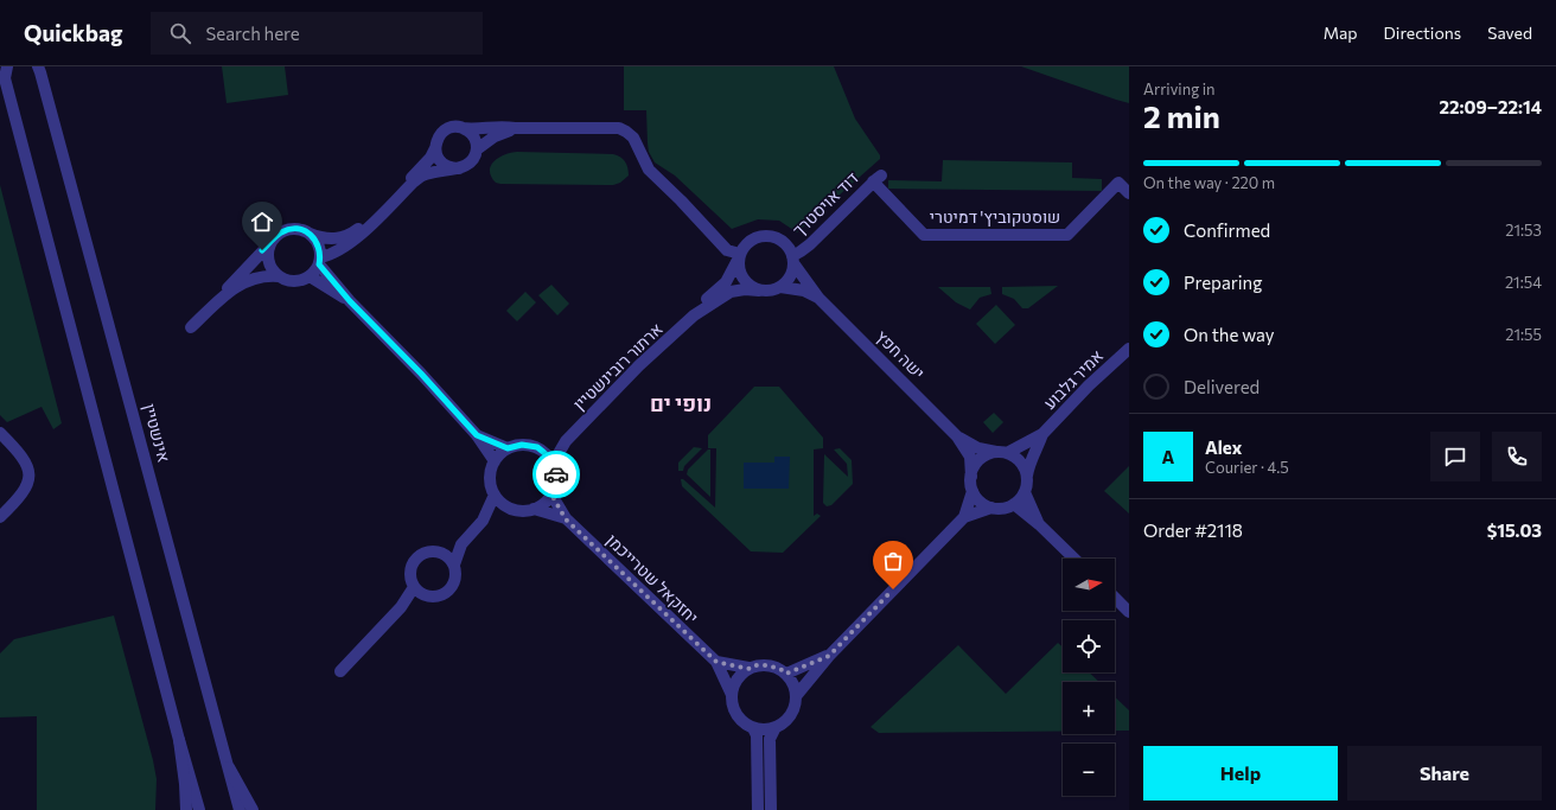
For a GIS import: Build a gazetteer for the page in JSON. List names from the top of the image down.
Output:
{
  "streets": {
    "street": [
      "דוד אויסטרך",
      "שוסטקוביץ' דמיטרי",
      "ישה חפץ",
      "ארתור רובינשטיין",
      "אמיר גלבוע",
      "אינשטיין",
      "יחזקאל שטרייכמן"
    ]
  },
  "crossings": [
    ["דוד אויסטרך", "שוסטקוביץ' דמיטרי"],
    ["דוד אויסטרך", "ישה חפץ"],
    ["דוד אויסטרך", "ארתור רובינשטיין"],
    ["ישה חפץ", "ארתור רובינשטיין"],
    ["ישה חפץ", "אמיר גלבוע"],
    ["ארתור רובינשטיין", "יחזקאל שטרייכמן"]
  ],
  "districts": ["נופי ים"],
  "north": "right",
  "page": {
    "header": "Quickbag",
    "search": "Search here",
    "nav": ["Map", "Directions", "Saved"],
    "heading": ["2 min", "Arriving in", "22:09–22:14"],
    "panel": [
      "Alex",
      "Courier · 4.5",
      "Order #2118",
      "$15.03"
    ],
    "bar": "On the way · 220 m",
    "list": [
      ["Confirmed", "21:53"],
      ["Preparing", "21:54"],
      ["On the way", "21:55"],
      "Delivered"
    ],
    "round": "A",
    "map_buttons": ["+", "−"],
    "buttons": ["Help", "Share"]
  }
}
